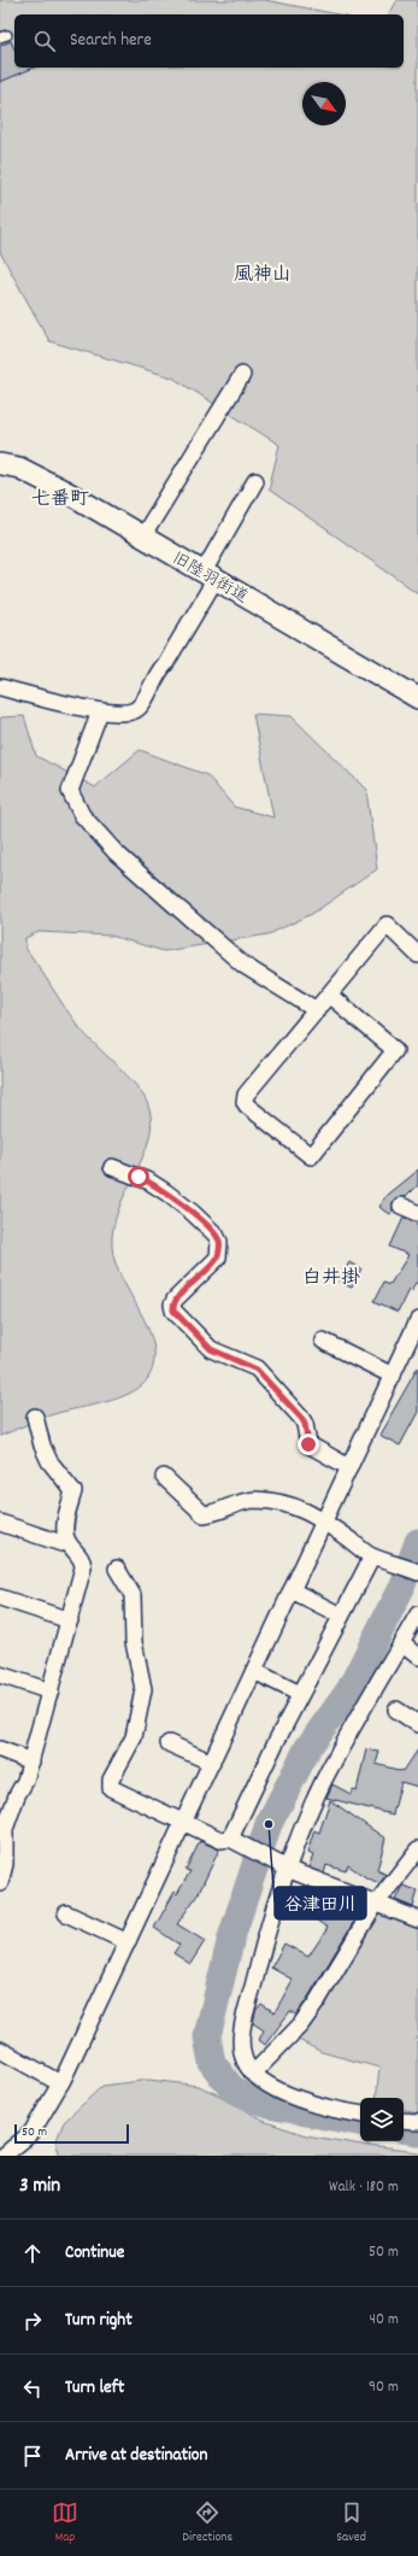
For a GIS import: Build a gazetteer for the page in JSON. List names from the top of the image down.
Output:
{
  "streets": {
    "street": ["旧陸羽街道"]
  },
  "districts": ["風神山", "七番町", "白井掛"],
  "places": ["谷津田川"],
  "scale_bar": "50 m",
  "north": "bottom right",
  "page": {
    "search": "Search here",
    "scale": "50 m",
    "heading": ["3 min", "Walk · 180 m"],
    "list": [
      ["Continue", "50 m"],
      ["Turn right", "40 m"],
      ["Turn left", "90 m"],
      "Arrive at destination"
    ],
    "nav": ["Map", "Directions", "Saved"]
  }
}
